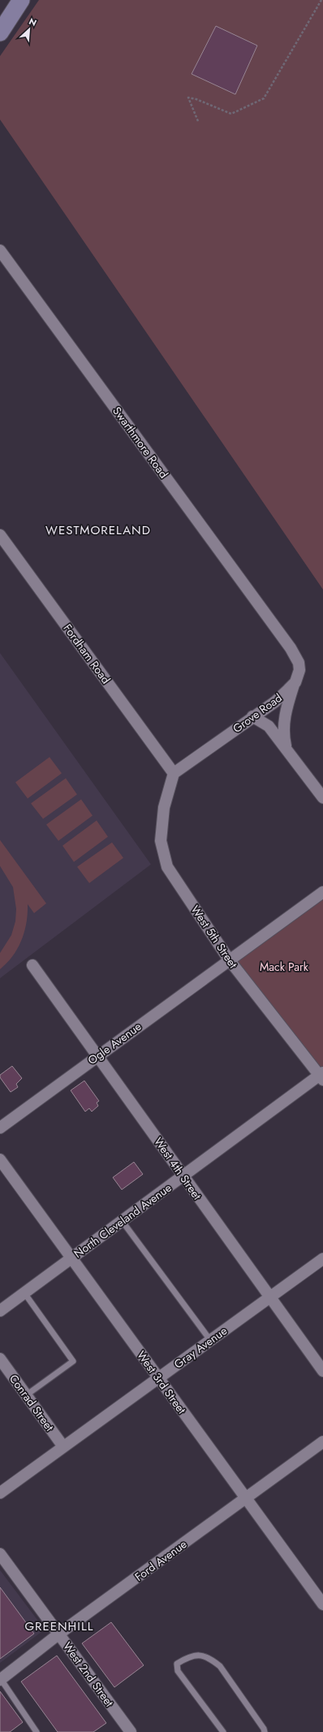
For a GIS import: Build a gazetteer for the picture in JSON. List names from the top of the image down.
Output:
{
  "streets": {
    "street": [
      "Swarthmore Road",
      "Fordham Road",
      "Grove Road",
      "West 5th Street",
      "Ogle Avenue",
      "West 4th Street",
      "North Cleveland Avenue",
      "Gray Avenue",
      "West 3rd Street",
      "Conrad Street",
      "Ford Avenue",
      "West 2nd Street"
    ]
  },
  "crossings": [
    ["Swarthmore Road", "Grove Road"],
    ["Fordham Road", "Grove Road"],
    ["Fordham Road", "West 5th Street"],
    ["Grove Road", "West 5th Street"],
    ["West 5th Street", "Ogle Avenue"],
    ["West 5th Street", "North Cleveland Avenue"],
    ["Ogle Avenue", "West 4th Street"],
    ["West 4th Street", "North Cleveland Avenue"],
    ["West 4th Street", "Gray Avenue"],
    ["North Cleveland Avenue", "West 3rd Street"],
    ["Gray Avenue", "West 3rd Street"],
    ["Gray Avenue", "Conrad Street"],
    ["West 3rd Street", "Ford Avenue"],
    ["Ford Avenue", "West 2nd Street"]
  ],
  "districts": ["WESTMORELAND", "GREENHILL"],
  "parks": ["Mack Park"],
  "north": "top right"
}
